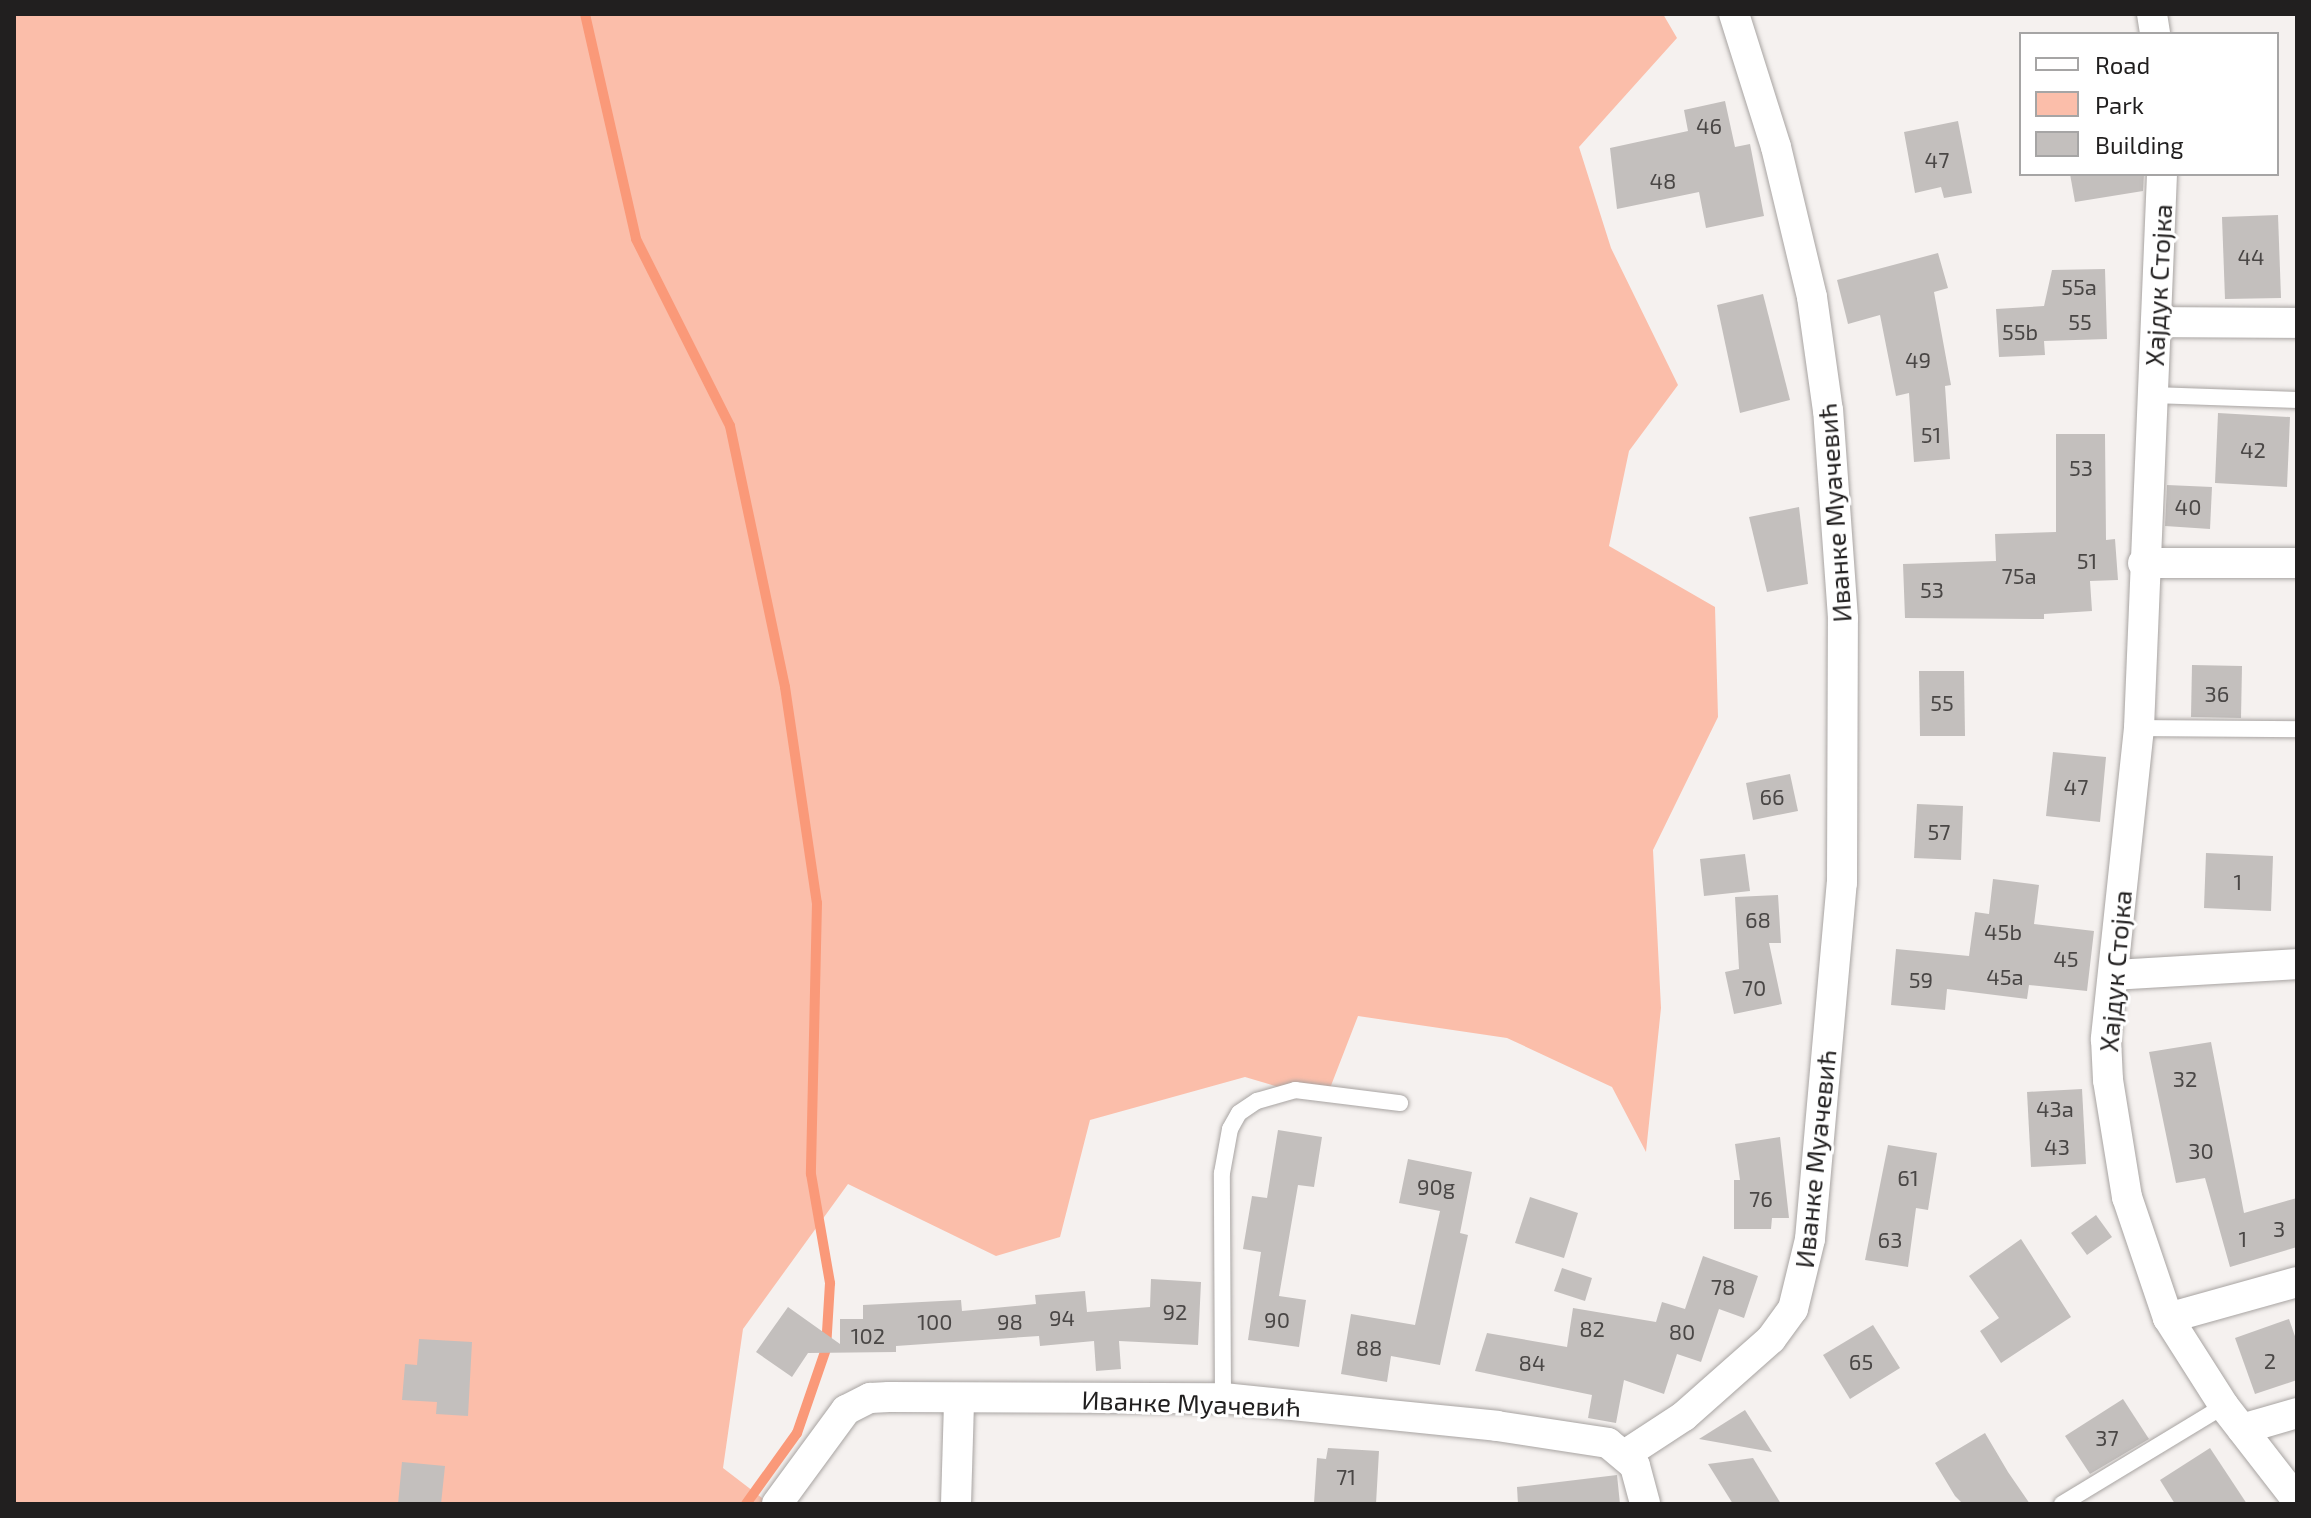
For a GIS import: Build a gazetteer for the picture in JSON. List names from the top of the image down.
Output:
{
  "streets": {
    "street": ["Хајдук Стојка", "Иванке Муачевић"]
  },
  "house_numbers": [
    "46",
    "47",
    "48",
    "44",
    "55a",
    "55",
    "55b",
    "49",
    "51",
    "42",
    "53",
    "40",
    "51",
    "75a",
    "53",
    "36",
    "55",
    "47",
    "66",
    "57",
    "1",
    "68",
    "45b",
    "45",
    "45a",
    "59",
    "70",
    "32",
    "43a",
    "43",
    "30",
    "61",
    "90g",
    "76",
    "3",
    "1",
    "63",
    "78",
    "92",
    "94",
    "90",
    "100",
    "98",
    "82",
    "80",
    "102",
    "88",
    "2",
    "65",
    "84",
    "37",
    "71"
  ],
  "legend": ["Road", "Park", "Building"]
}
